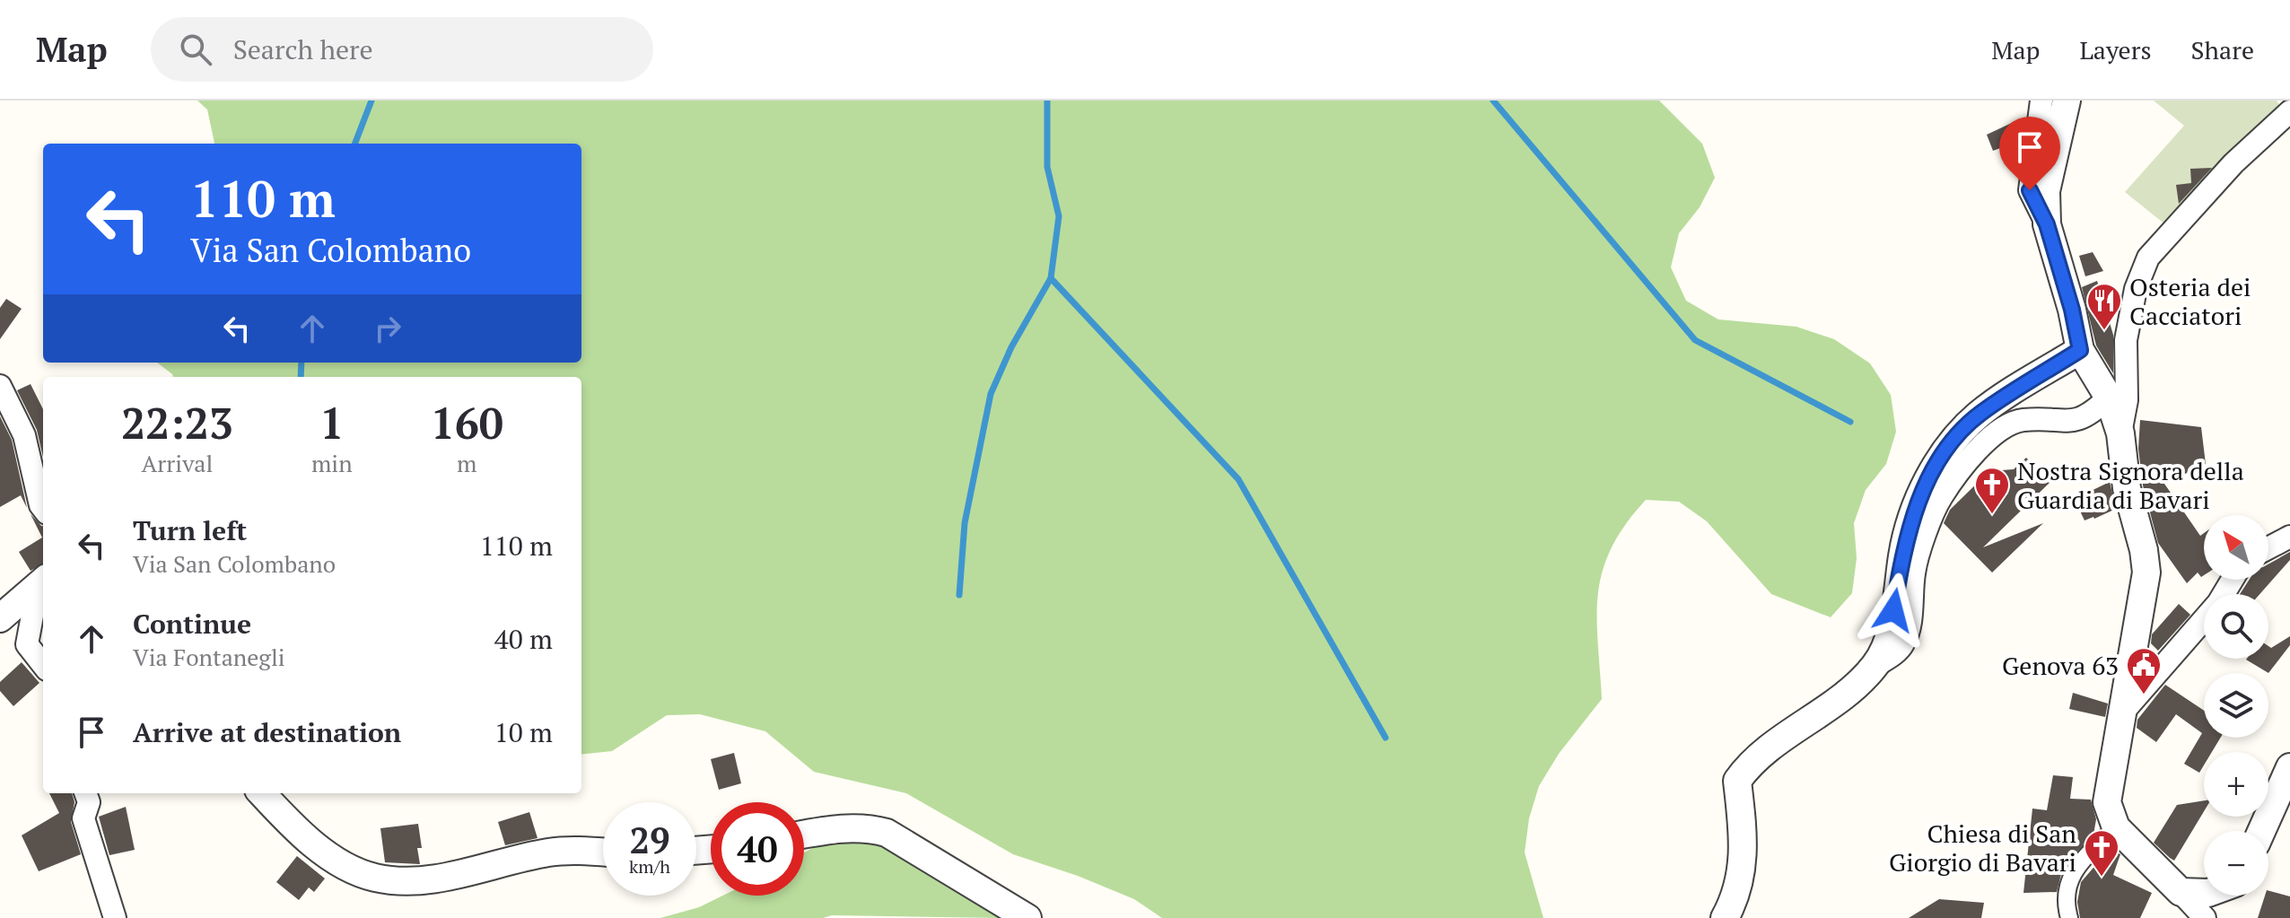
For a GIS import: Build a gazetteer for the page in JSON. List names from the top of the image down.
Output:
{
  "places": {
    "restaurant": ["Osteria dei Cacciatori"],
    "church": ["Nostra Signora della Guardia di Bavari", "Chiesa di San Giorgio di Bavari"],
    "public building": ["Genova 63"]
  },
  "north": "top left",
  "page": {
    "header": "Map",
    "search": "Search here",
    "nav": ["Map", "Layers", "Share"],
    "turn": ["110 m", "Via San Colombano"],
    "eta": [
      "22:23",
      "Arrival",
      "1",
      "min",
      "160",
      "m"
    ],
    "list": [
      {
        "name": "Turn left",
        "note": "Via San Colombano",
        "value": "110 m"
      },
      {
        "name": "Continue",
        "note": "Via Fontanegli",
        "value": "40 m"
      },
      {
        "name": "Arrive at destination",
        "value": "10 m"
      }
    ],
    "map_buttons": ["+", "−"],
    "speed": "29 km/h",
    "limit": "40"
  }
}
